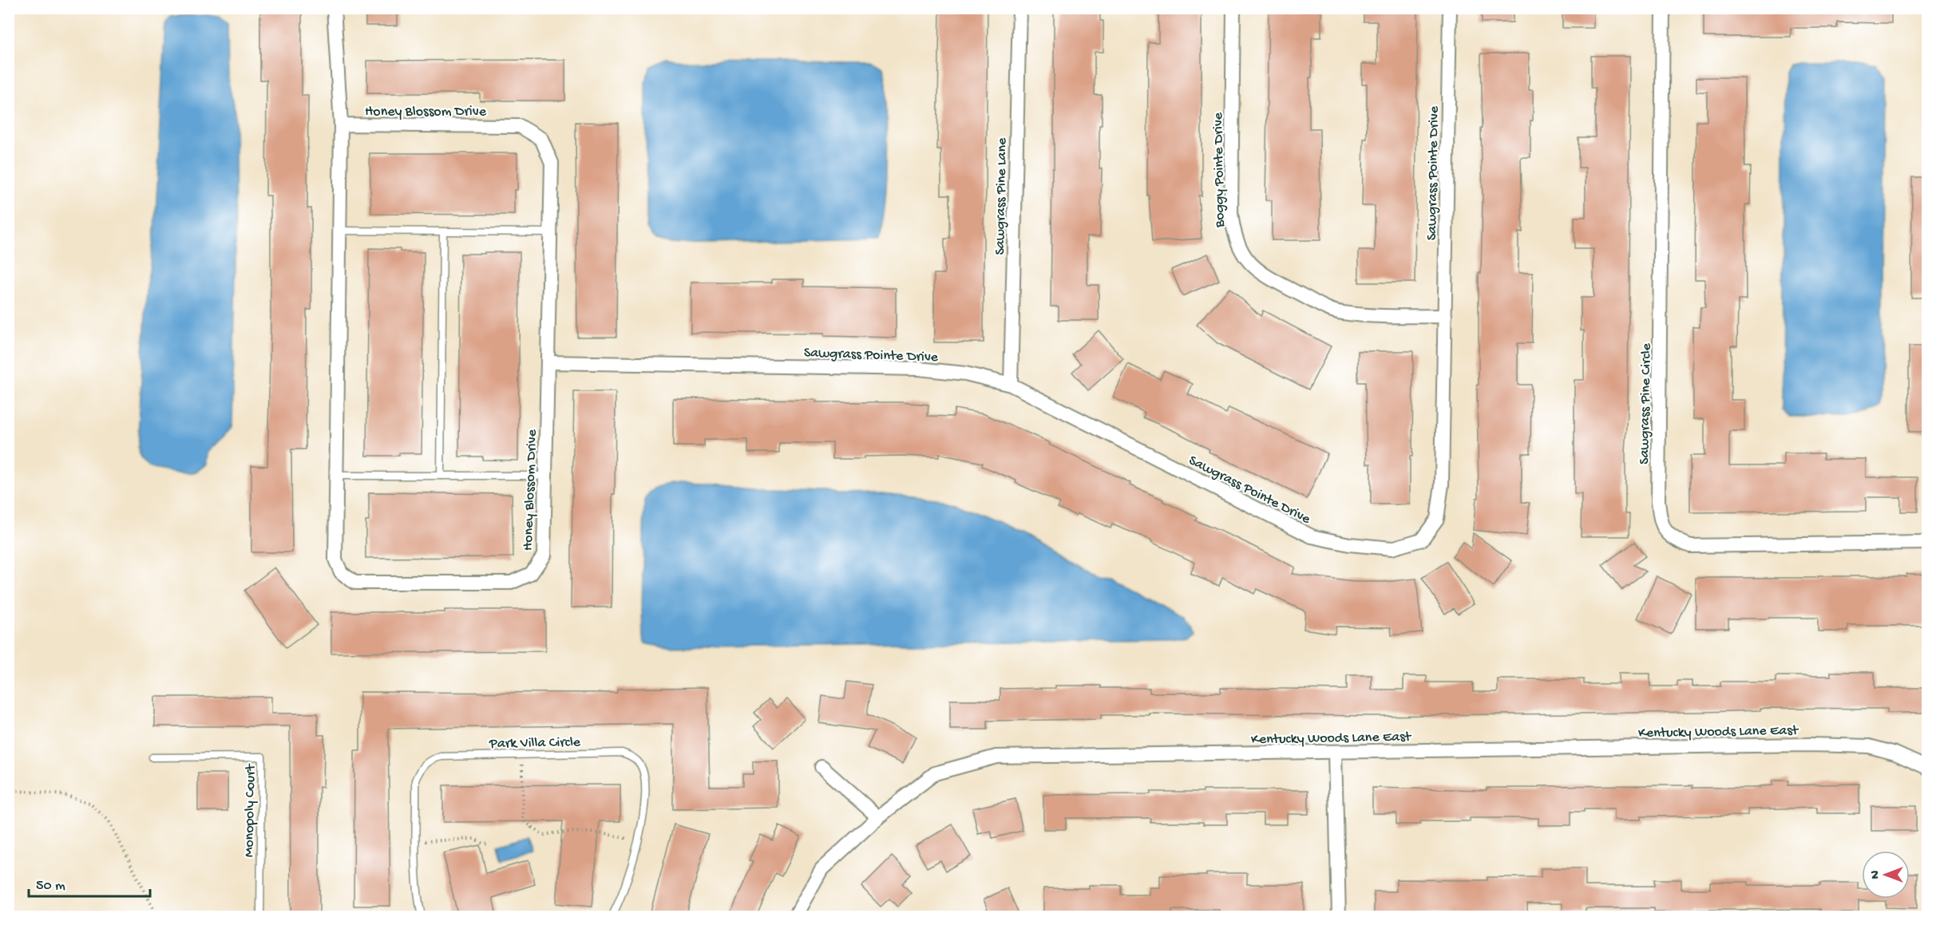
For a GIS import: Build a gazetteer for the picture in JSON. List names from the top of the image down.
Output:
{
  "streets": {
    "street": [
      "Honey Blossom Drive",
      "Boggy Pointe Drive",
      "Sawgrass Pointe Drive",
      "Sawgrass Pine Lane",
      "Sawgrass Pine Circle",
      "Kentucky Woods Lane East"
    ],
    "lane": ["Park Villa Circle", "Monopoly Court"]
  },
  "crossings": [
    ["Honey Blossom Drive", "Sawgrass Pointe Drive"],
    ["Boggy Pointe Drive", "Sawgrass Pointe Drive"],
    ["Sawgrass Pointe Drive", "Sawgrass Pine Lane"]
  ],
  "scale_bar": "50 m",
  "north": "left"
}
